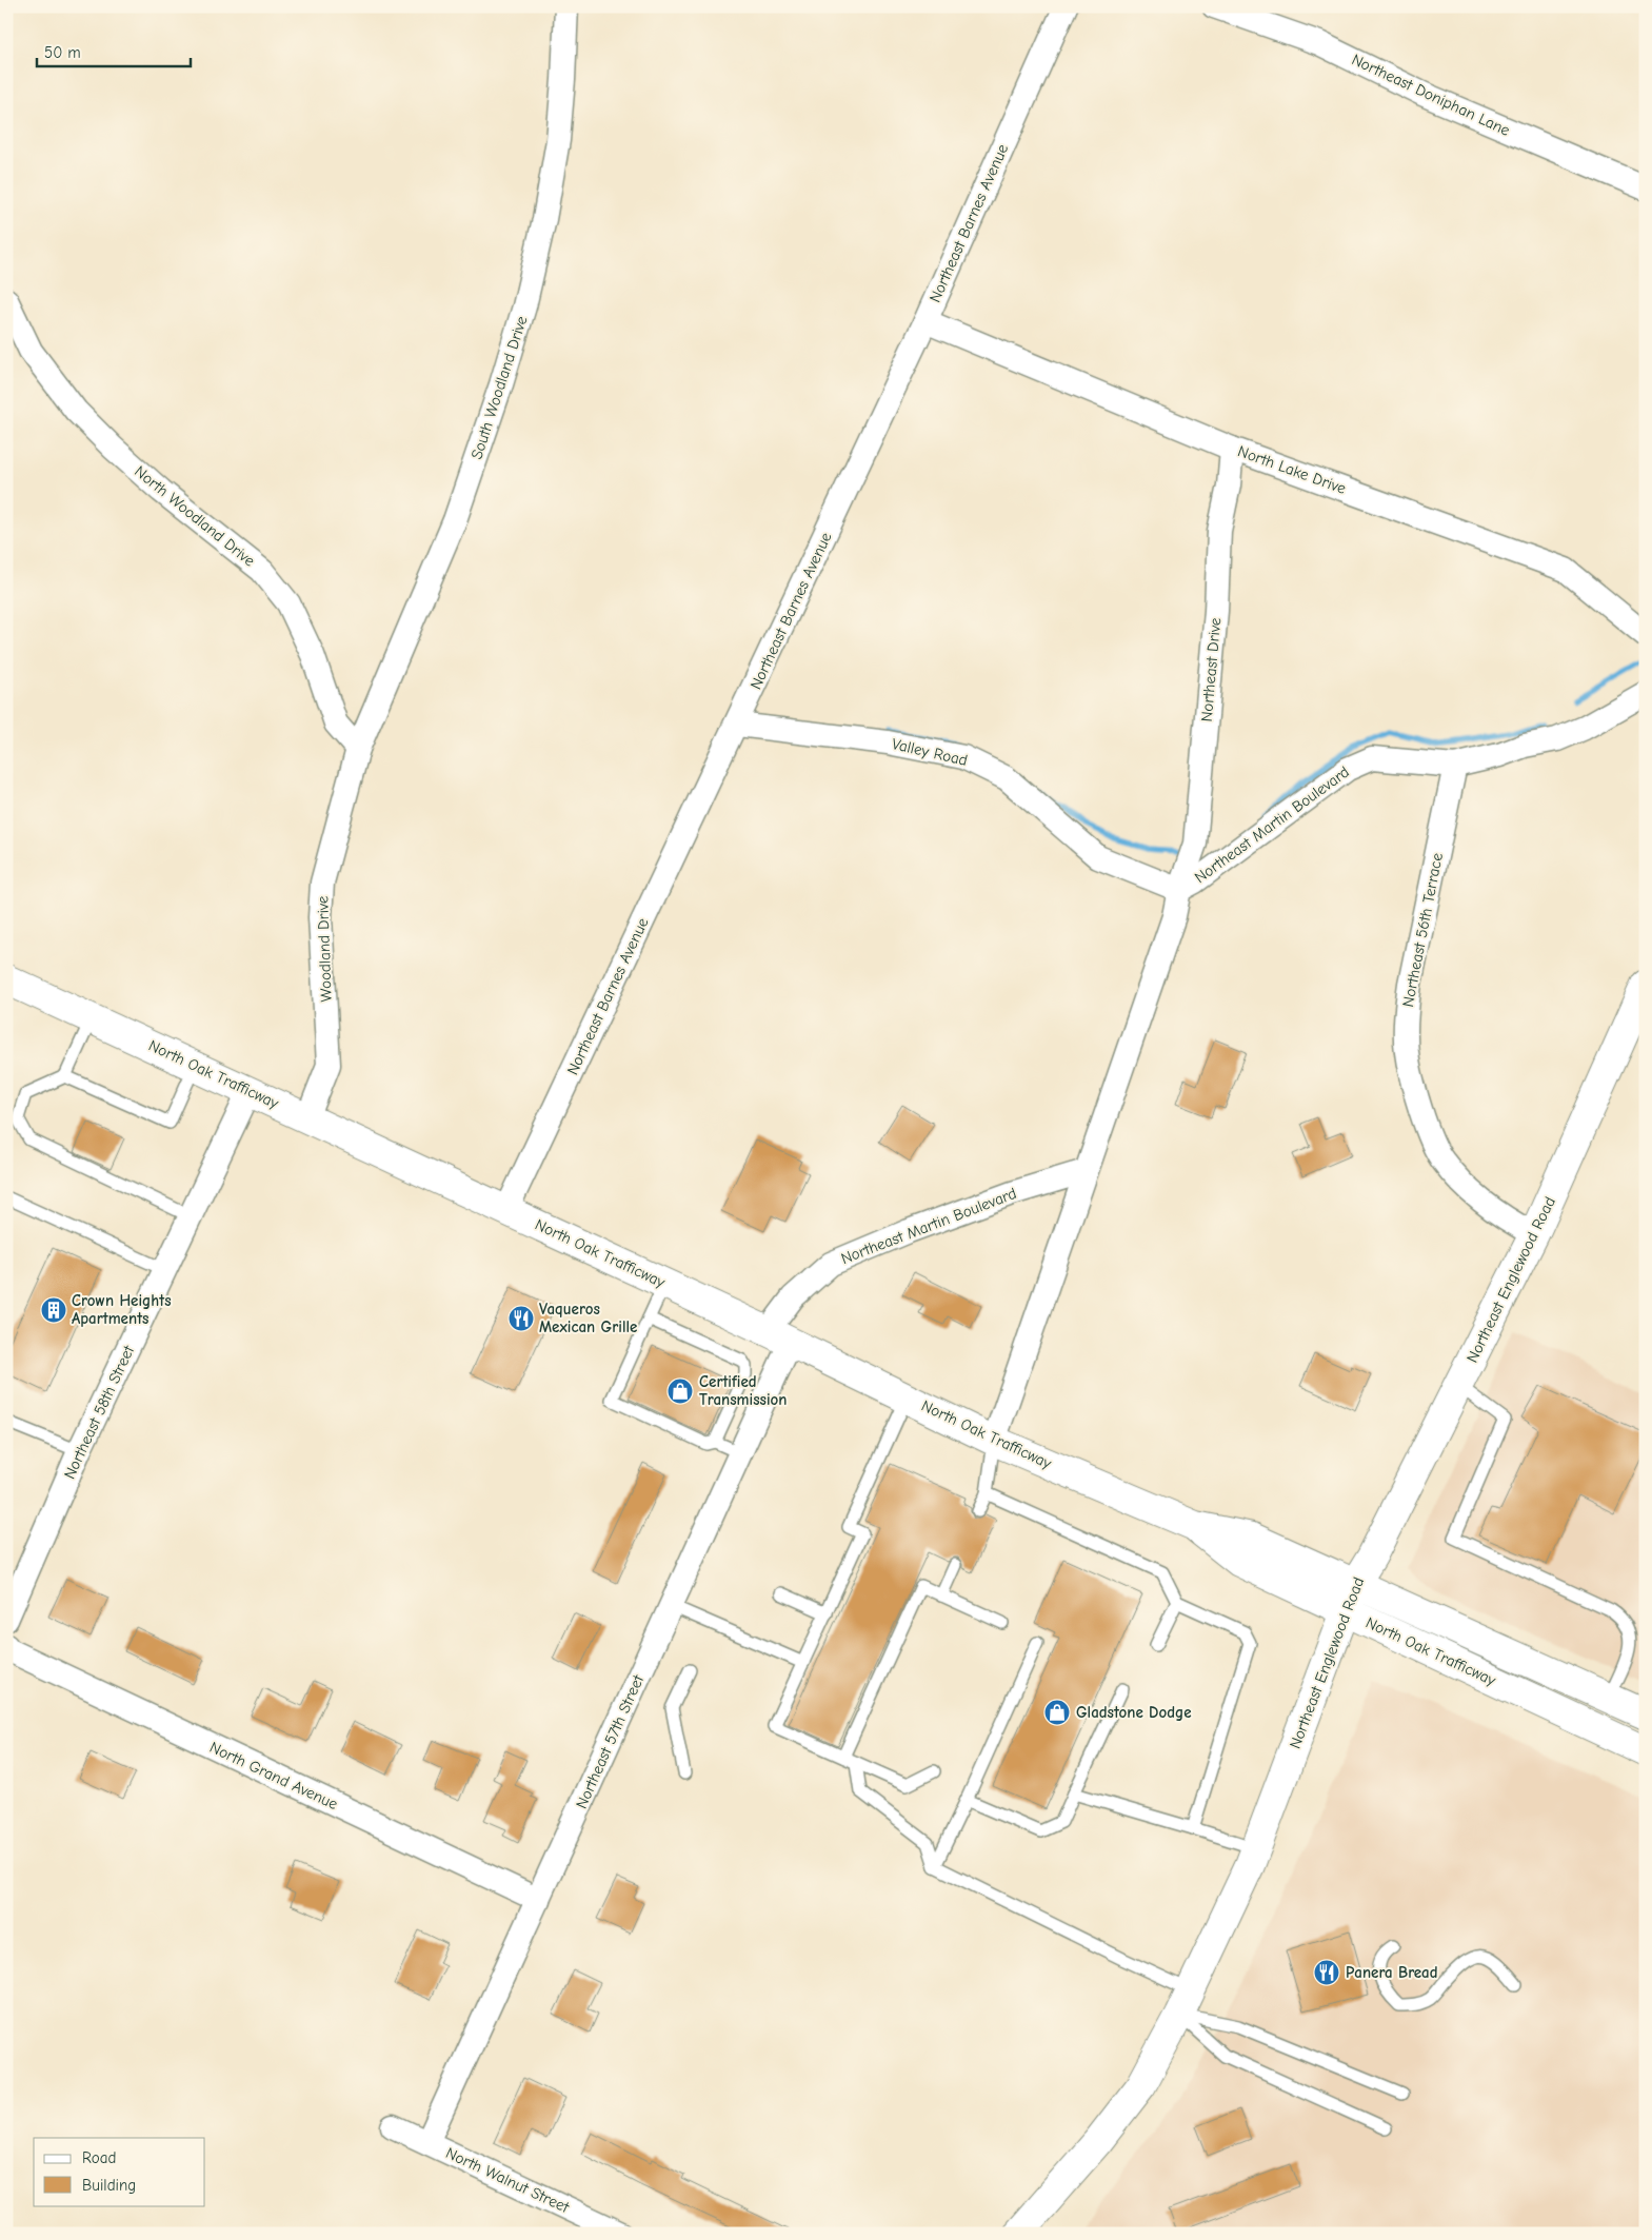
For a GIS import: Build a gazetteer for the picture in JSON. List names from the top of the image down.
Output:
{
  "streets": {
    "main road": ["North Oak Trafficway", "Northeast Englewood Road"],
    "street": [
      "Northeast Doniphan Lane",
      "Northeast Barnes Avenue",
      "South Woodland Drive",
      "North Lake Drive",
      "North Woodland Drive",
      "Northeast Drive",
      "Valley Road",
      "Northeast Martin Boulevard",
      "Northeast 56th Terrace",
      "Woodland Drive",
      "Northeast 58th Street",
      "Northeast 57th Street",
      "North Grand Avenue",
      "North Walnut Street"
    ]
  },
  "crossings": [
    ["Northeast Barnes Avenue", "North Lake Drive"],
    ["Northeast Barnes Avenue", "Valley Road"],
    ["Northeast Barnes Avenue", "North Oak Trafficway"],
    ["South Woodland Drive", "North Woodland Drive"],
    ["South Woodland Drive", "Woodland Drive"],
    ["North Lake Drive", "Northeast Drive"],
    ["North Woodland Drive", "Woodland Drive"],
    ["Northeast Drive", "Valley Road"],
    ["Northeast Drive", "Northeast Martin Boulevard"],
    ["Valley Road", "Northeast Martin Boulevard"],
    ["Northeast Martin Boulevard", "Northeast 56th Terrace"],
    ["Northeast Martin Boulevard", "North Oak Trafficway"],
    ["Northeast Martin Boulevard", "Northeast 57th Street"],
    ["Northeast 56th Terrace", "Northeast Englewood Road"],
    ["Woodland Drive", "North Oak Trafficway"],
    ["North Oak Trafficway", "Northeast Englewood Road"],
    ["North Oak Trafficway", "Northeast 58th Street"],
    ["North Oak Trafficway", "Northeast 57th Street"],
    ["Northeast 57th Street", "North Grand Avenue"],
    ["Northeast 57th Street", "North Walnut Street"]
  ],
  "places": {
    "building": ["Crown Heights Apartments"],
    "restaurant": ["Vaqueros Mexican Grille", "Panera Bread"],
    "shop": ["Certified Transmission", "Gladstone Dodge"]
  },
  "legend": ["Road", "Building"],
  "scale_bar": "50 m"
}
